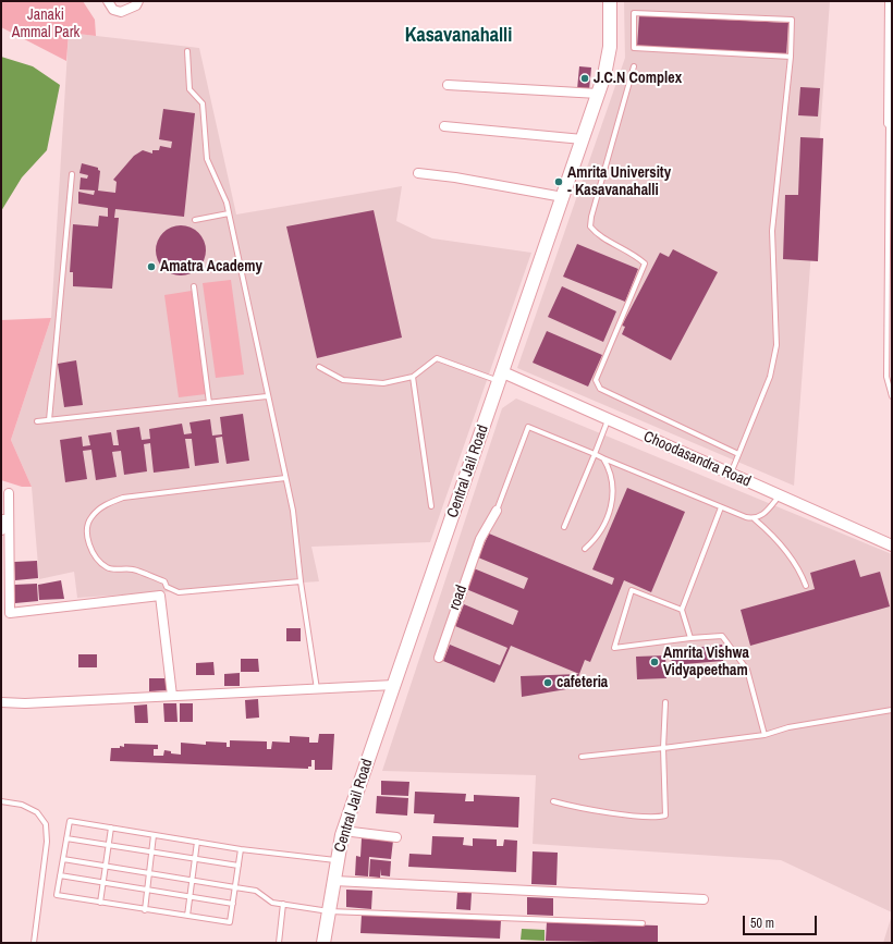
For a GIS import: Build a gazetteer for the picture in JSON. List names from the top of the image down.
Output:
{
  "streets": {
    "main road": ["Central Jail Road"],
    "street": ["Choodasandra Road", "road"]
  },
  "crossings": [
    ["Choodasandra Road", "Central Jail Road"]
  ],
  "districts": ["Kasavanahalli"],
  "parks": ["Janaki Ammal Park"],
  "places": [
    "J.C.N Complex",
    "Amrita University - Kasavanahalli",
    "Amatra Academy",
    "Amrita Vishwa Vidyapeetham",
    "cafeteria"
  ],
  "scale_bar": "50 m"
}
